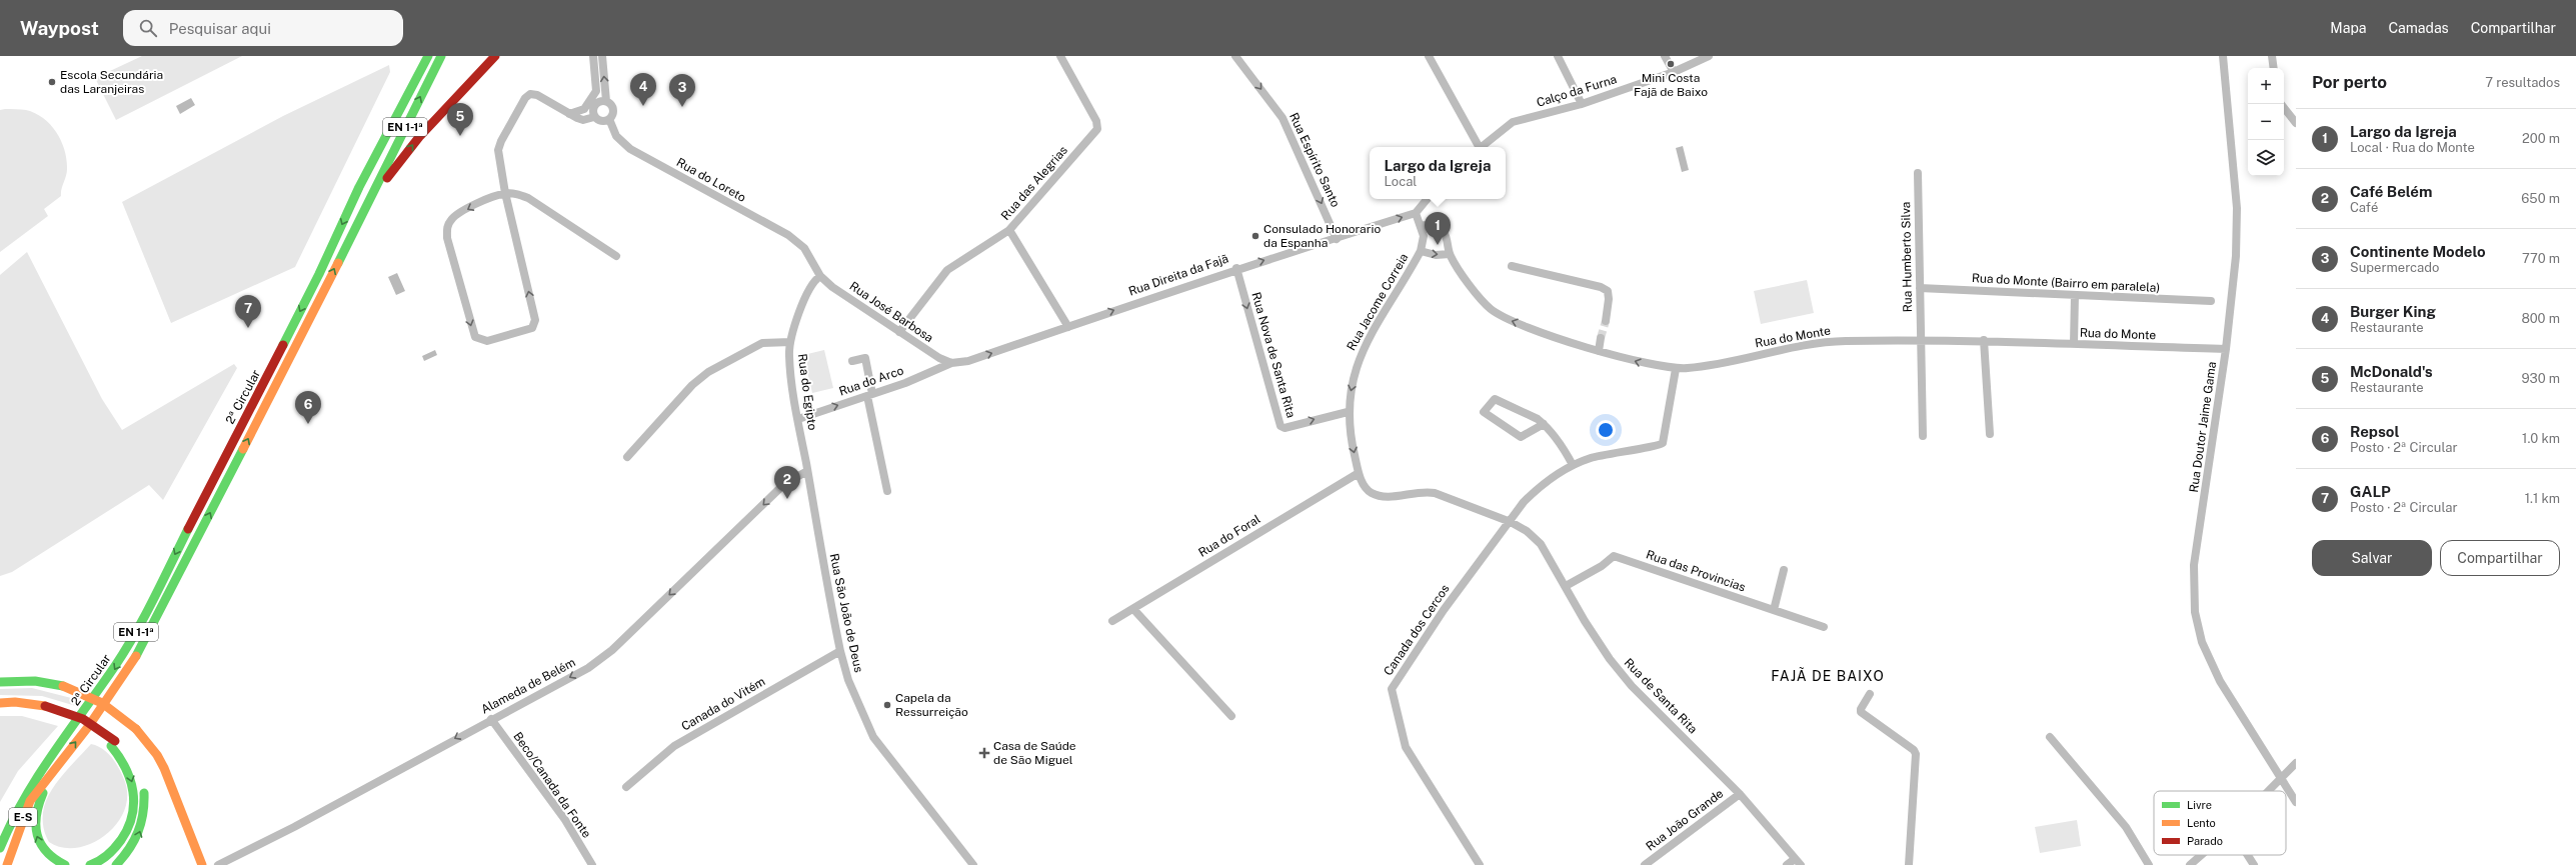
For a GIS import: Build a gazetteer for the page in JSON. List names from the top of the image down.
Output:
{
  "streets": {
    "main road": ["EN 1-1ª", "2ª Circular", "E-S"],
    "street": [
      "Calço da Furna",
      "Rua Espírito Santo",
      "Rua do Loreto",
      "Rua das Alegrias",
      "Rua Humberto Silva",
      "Rua Direita da Fajã",
      "Rua do Monte (Bairro em paralela)",
      "Rua Jacome Correia",
      "Rua José Barbosa",
      "Rua do Monte",
      "Rua Nova de Santa Rita",
      "Rua do Arco",
      "Rua do Egipto",
      "Rua Doutor Jaime Gama",
      "Rua do Foral",
      "Rua das Provincias",
      "Rua São João de Deus",
      "Canada dos Cercos",
      "Alameda de Belém",
      "Rua de Santa Rita",
      "Canada do Vitém",
      "Beco/Canada da Fonte",
      "Rua João Grande"
    ]
  },
  "crossings": [
    ["Rua Espírito Santo", "Rua Direita da Fajã"],
    ["Rua do Loreto", "Rua José Barbosa"],
    ["Rua do Loreto", "Rua do Egipto"],
    ["Rua das Alegrias", "Rua Direita da Fajã"],
    ["Rua Humberto Silva", "Rua do Monte (Bairro em paralela)"],
    ["Rua Humberto Silva", "Rua do Monte"],
    ["Rua Direita da Fajã", "Rua José Barbosa"],
    ["Rua Direita da Fajã", "Rua Nova de Santa Rita"],
    ["Rua Direita da Fajã", "Rua do Arco"],
    ["Rua Jacome Correia", "Rua Nova de Santa Rita"],
    ["Rua José Barbosa", "Rua do Arco"],
    ["Rua José Barbosa", "Rua do Egipto"],
    ["Rua do Monte", "Rua Doutor Jaime Gama"],
    ["Rua do Monte", "Canada dos Cercos"],
    ["Rua do Arco", "Rua do Egipto"],
    ["Rua do Egipto", "Rua São João de Deus"],
    ["Rua do Egipto", "Alameda de Belém"],
    ["2ª Circular", "E-S"],
    ["Rua do Foral", "Rua de Santa Rita"],
    ["Rua das Provincias", "Rua de Santa Rita"],
    ["Rua São João de Deus", "Alameda de Belém"],
    ["Rua São João de Deus", "Canada do Vitém"],
    ["Canada dos Cercos", "Rua de Santa Rita"],
    ["Alameda de Belém", "Beco/Canada da Fonte"],
    ["Rua de Santa Rita", "Rua João Grande"]
  ],
  "one_way": [
    "Rua Espírito Santo",
    "Rua Direita da Fajã",
    "Rua Jacome Correia",
    "Rua do Arco",
    "Alameda de Belém"
  ],
  "districts": ["FAJÃ DE BAIXO"],
  "places": {
    "other": [
      "Mini Costa Fajã de Baixo",
      "Escola Secundária das Laranjeiras",
      "Consulado Honorario da Espanha",
      "Capela da Ressurreição"
    ],
    "health": ["Casa de Saúde de São Miguel"]
  },
  "legend": ["Livre", "Lento", "Parado"],
  "page": {
    "header": "Waypost",
    "search": "Pesquisar aqui",
    "nav": ["Mapa", "Camadas", "Compartilhar"],
    "heading": ["Por perto", "7 resultados"],
    "map_buttons": ["+", "−"],
    "pins": [
      "4",
      "3",
      "5",
      "1",
      "7",
      "6",
      "2"
    ],
    "list": [
      {
        "mark": "1",
        "name": "Largo da Igreja",
        "note": "Local · Rua do Monte",
        "value": "200 m"
      },
      {
        "mark": "2",
        "name": "Café Belém",
        "note": "Café",
        "value": "650 m"
      },
      {
        "mark": "3",
        "name": "Continente Modelo",
        "note": "Supermercado",
        "value": "770 m"
      },
      {
        "mark": "4",
        "name": "Burger King",
        "note": "Restaurante",
        "value": "800 m"
      },
      {
        "mark": "5",
        "name": "McDonald's",
        "note": "Restaurante",
        "value": "930 m"
      },
      {
        "mark": "6",
        "name": "Repsol",
        "note": "Posto · 2ª Circular",
        "value": "1.0 km"
      },
      {
        "mark": "7",
        "name": "GALP",
        "note": "Posto · 2ª Circular",
        "value": "1.1 km"
      }
    ],
    "popup": ["Largo da Igreja", "Local"],
    "buttons": ["Salvar", "Compartilhar"]
  }
}
